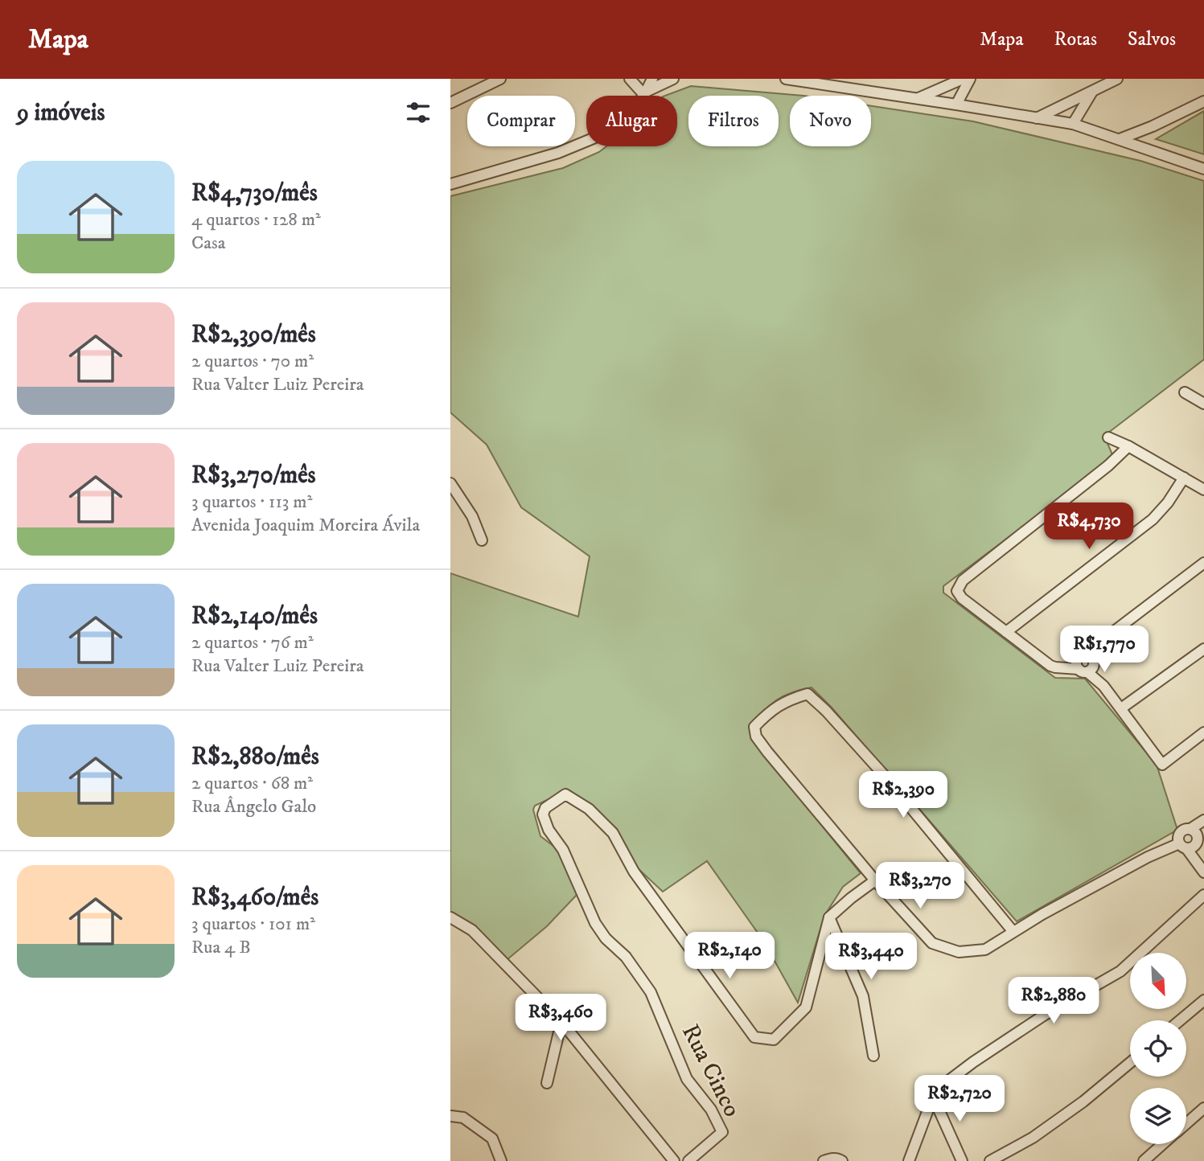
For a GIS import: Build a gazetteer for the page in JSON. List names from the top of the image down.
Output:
{
  "streets": {
    "street": ["Rua Cinco"]
  },
  "north": "bottom right",
  "page": {
    "header": "Mapa",
    "nav": ["Mapa", "Rotas", "Salvos"],
    "heading": "9 imóveis",
    "chip": [
      "Comprar",
      "Alugar",
      "Filtros",
      "Novo"
    ],
    "list": [
      {
        "name": "R$4,730/mês",
        "note": "4 quartos · 128 m² · Casa"
      },
      {
        "name": "R$2,390/mês",
        "note": "2 quartos · 70 m² · Rua Valter Luiz Pereira"
      },
      {
        "name": "R$3,270/mês",
        "note": "3 quartos · 113 m² · Avenida Joaquim Moreira Ávila"
      },
      {
        "name": "R$2,140/mês",
        "note": "2 quartos · 76 m² · Rua Valter Luiz Pereira"
      },
      {
        "name": "R$2,880/mês",
        "note": "2 quartos · 68 m² · Rua Ângelo Galo"
      },
      {
        "name": "R$3,460/mês",
        "note": "3 quartos · 101 m² · Rua 4 B"
      }
    ],
    "price": [
      "R$4,730",
      "R$1,770",
      "R$2,390",
      "R$3,270",
      "R$2,140",
      "R$3,440",
      "R$2,880",
      "R$3,460",
      "R$2,720"
    ]
  }
}
